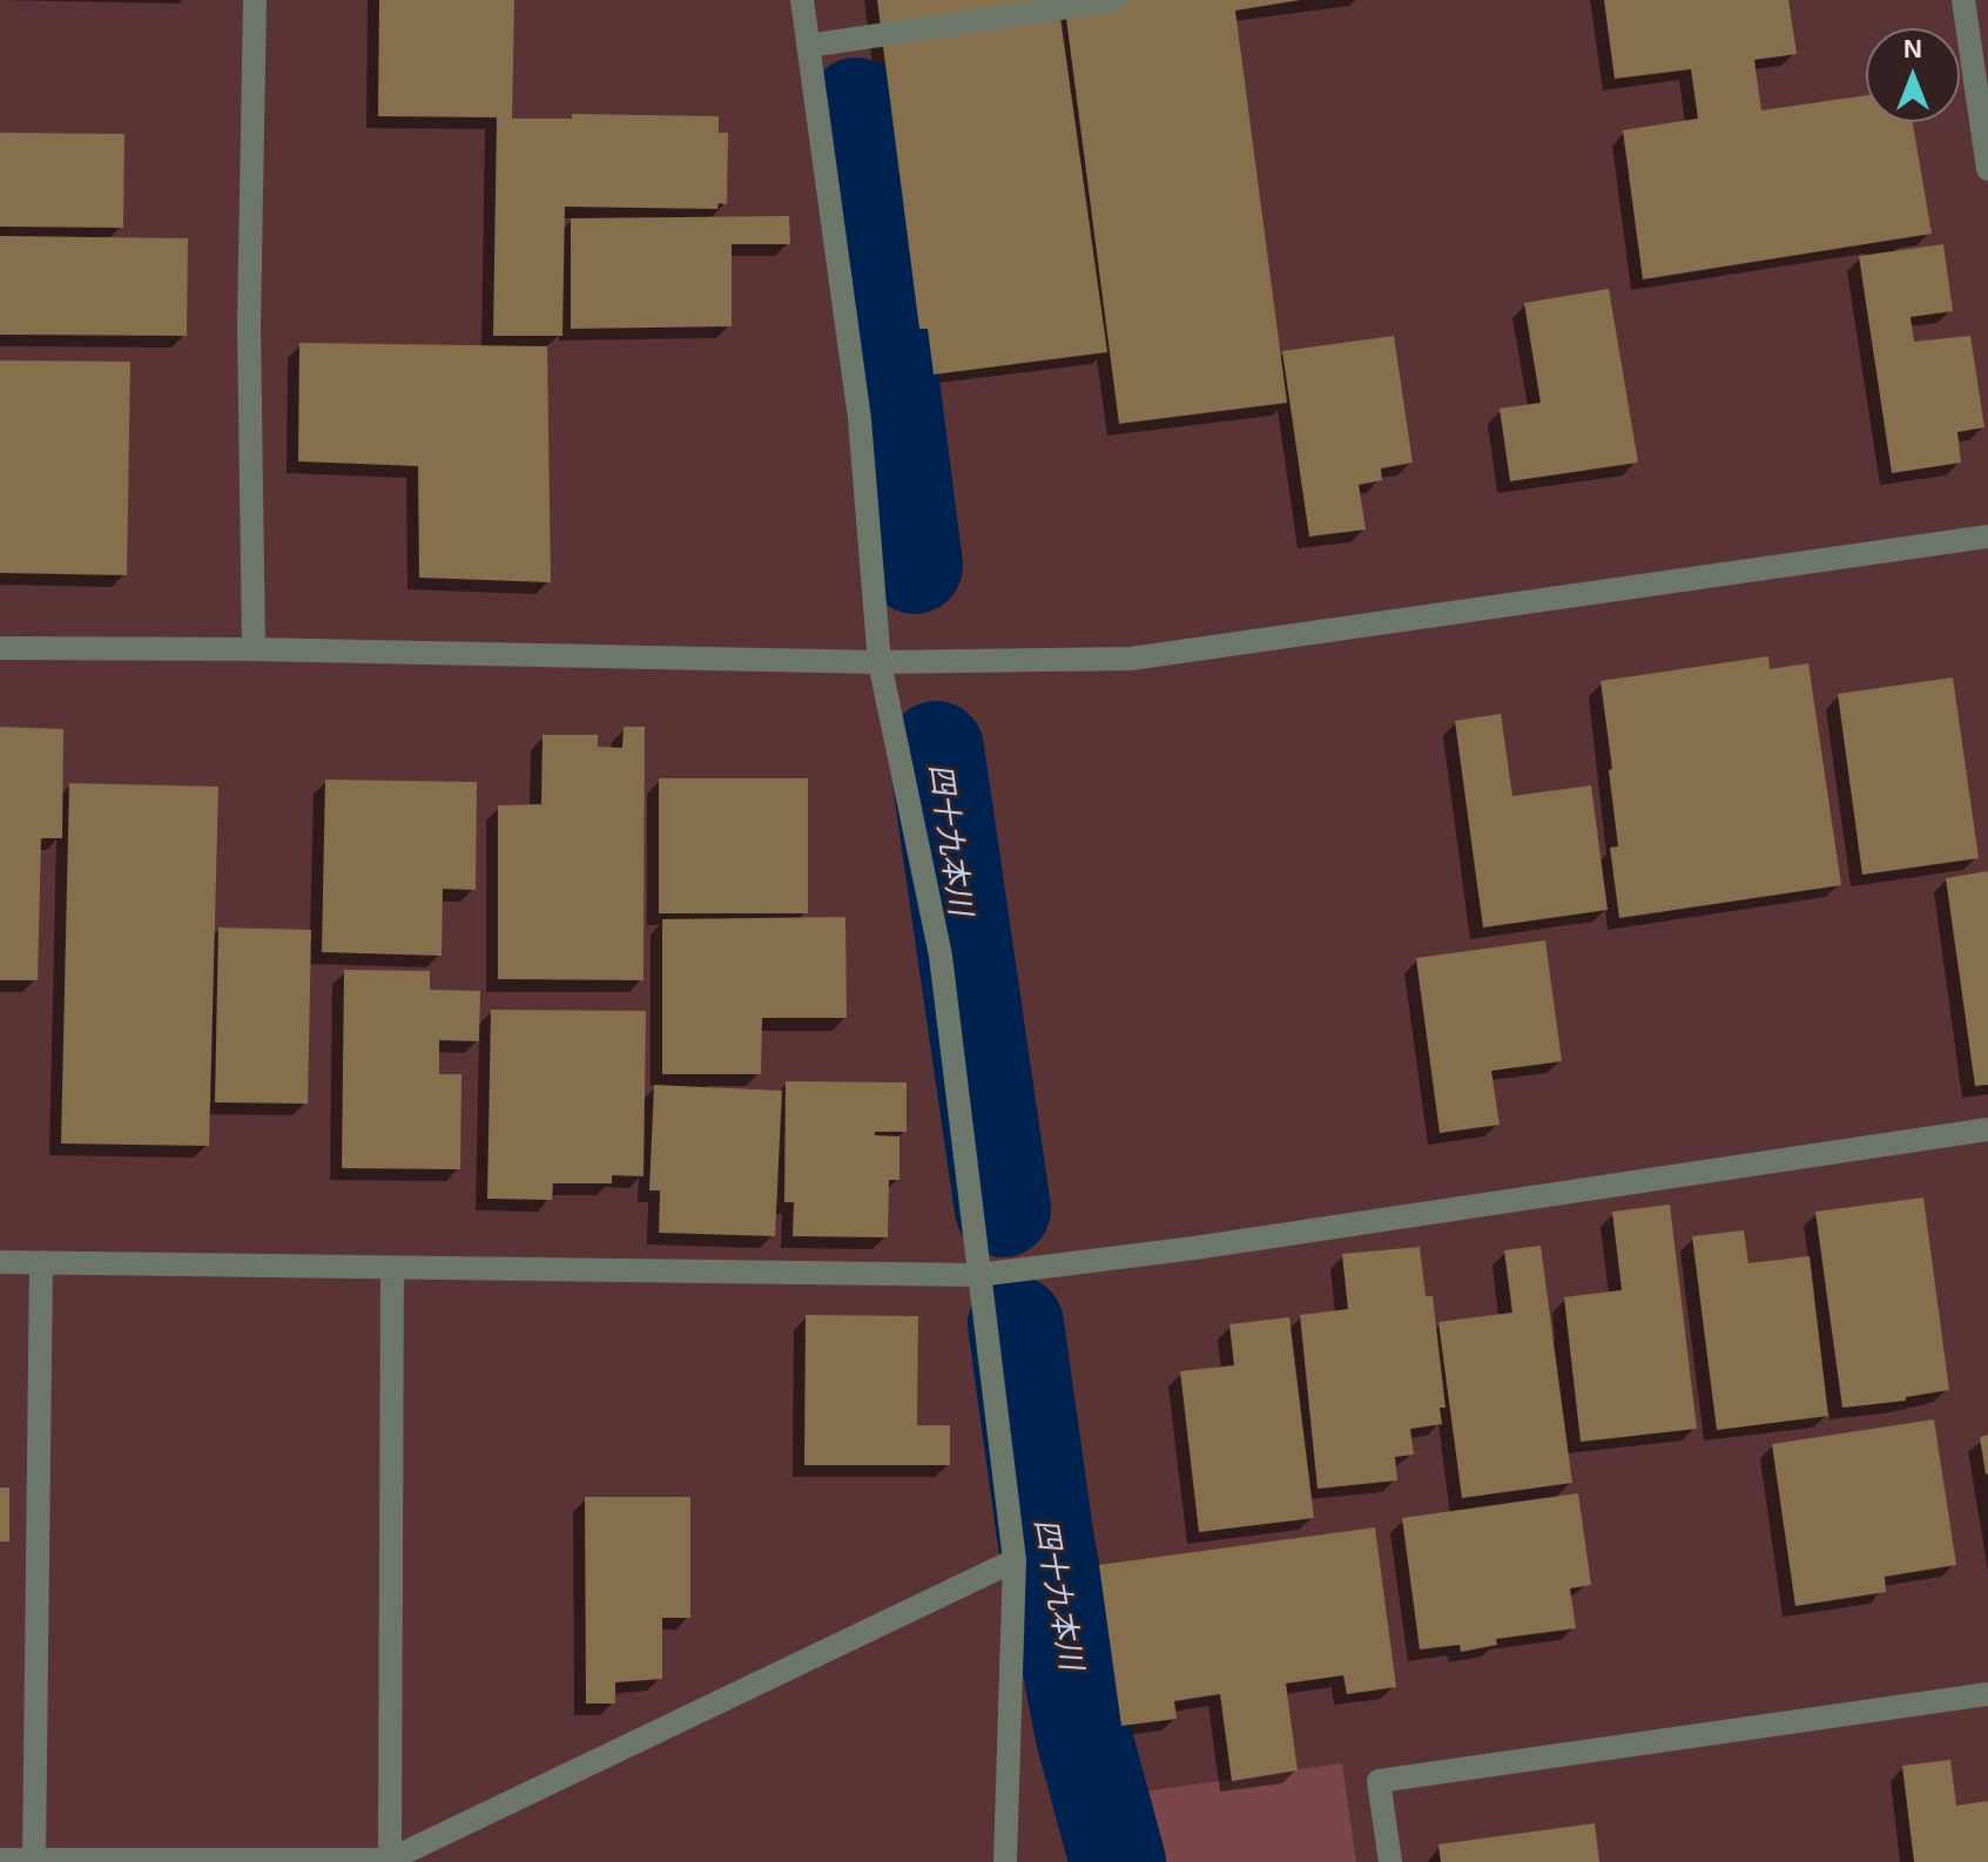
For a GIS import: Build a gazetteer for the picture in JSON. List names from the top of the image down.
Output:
{
  "water": ["四十九本川"],
  "north": "top"
}
